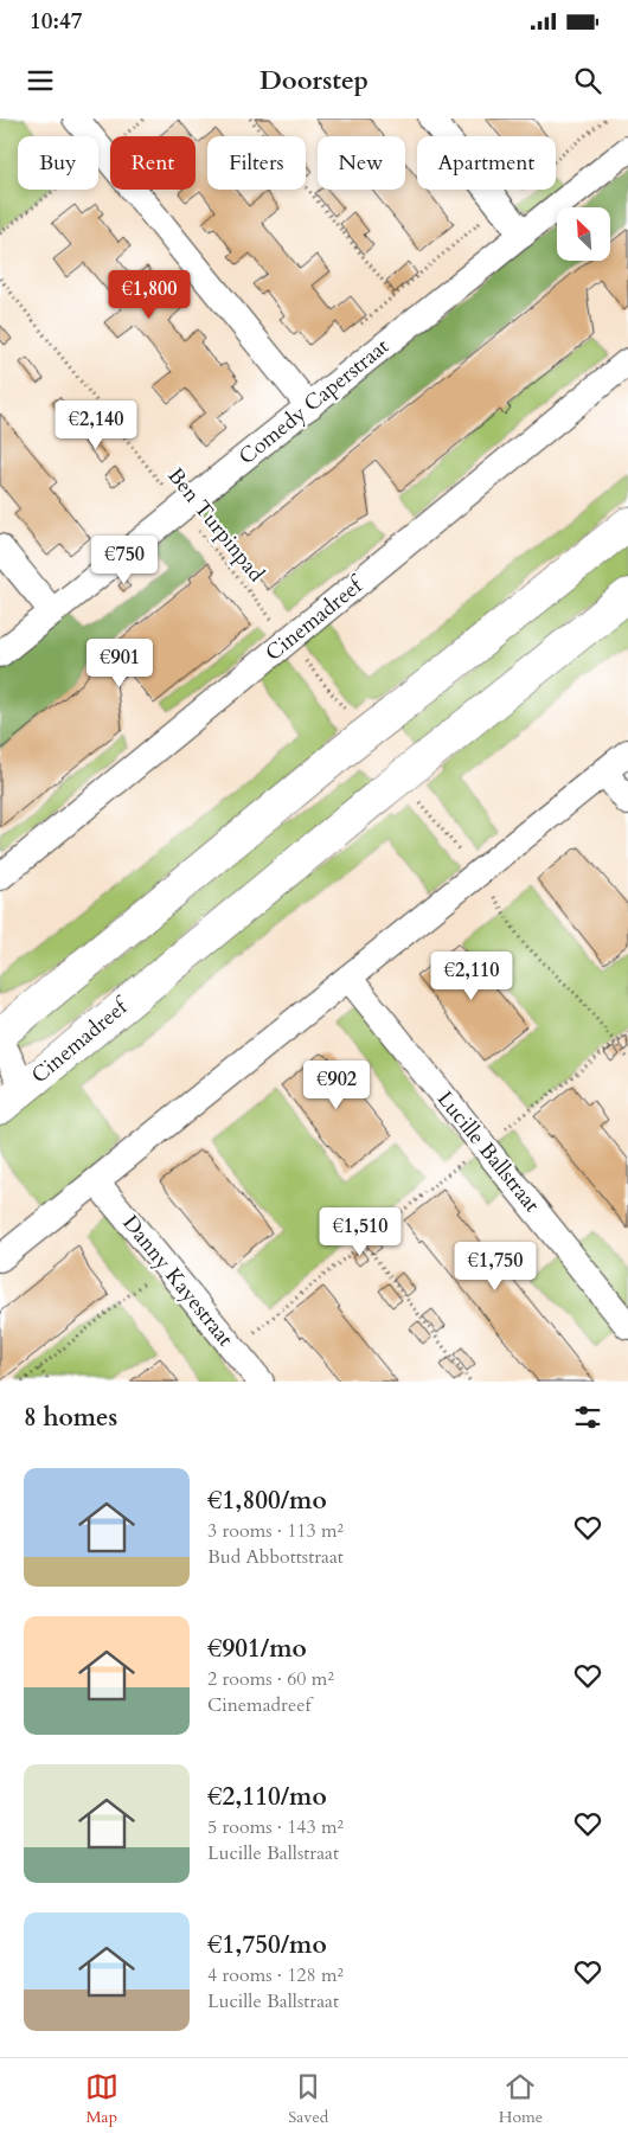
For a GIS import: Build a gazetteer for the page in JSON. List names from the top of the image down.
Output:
{
  "streets": {
    "main road": ["Cinemadreef"],
    "street": ["Comedy Caperstraat", "Lucille Ballstraat", "Danny Kayestraat"],
    "path": ["Ben Turpinpad"]
  },
  "crossings": [
    ["Comedy Caperstraat", "Ben Turpinpad"],
    ["Ben Turpinpad", "Cinemadreef"]
  ],
  "north": "top left",
  "page": {
    "status": "10:47",
    "header": "Doorstep",
    "chip": [
      "Buy",
      "Rent",
      "Filters",
      "New",
      "Apartment"
    ],
    "price": [
      "€1,800",
      "€2,140",
      "€750",
      "€901",
      "€2,110",
      "€902",
      "€1,510",
      "€1,750"
    ],
    "heading": "8 homes",
    "list": [
      {
        "name": "€1,800/mo",
        "note": "3 rooms · 113 m² · Bud Abbottstraat"
      },
      {
        "name": "€901/mo",
        "note": "2 rooms · 60 m² · Cinemadreef"
      },
      {
        "name": "€2,110/mo",
        "note": "5 rooms · 143 m² · Lucille Ballstraat"
      },
      {
        "name": "€1,750/mo",
        "note": "4 rooms · 128 m² · Lucille Ballstraat"
      }
    ],
    "tabs": ["Map", "Saved", "Home"]
  }
}
